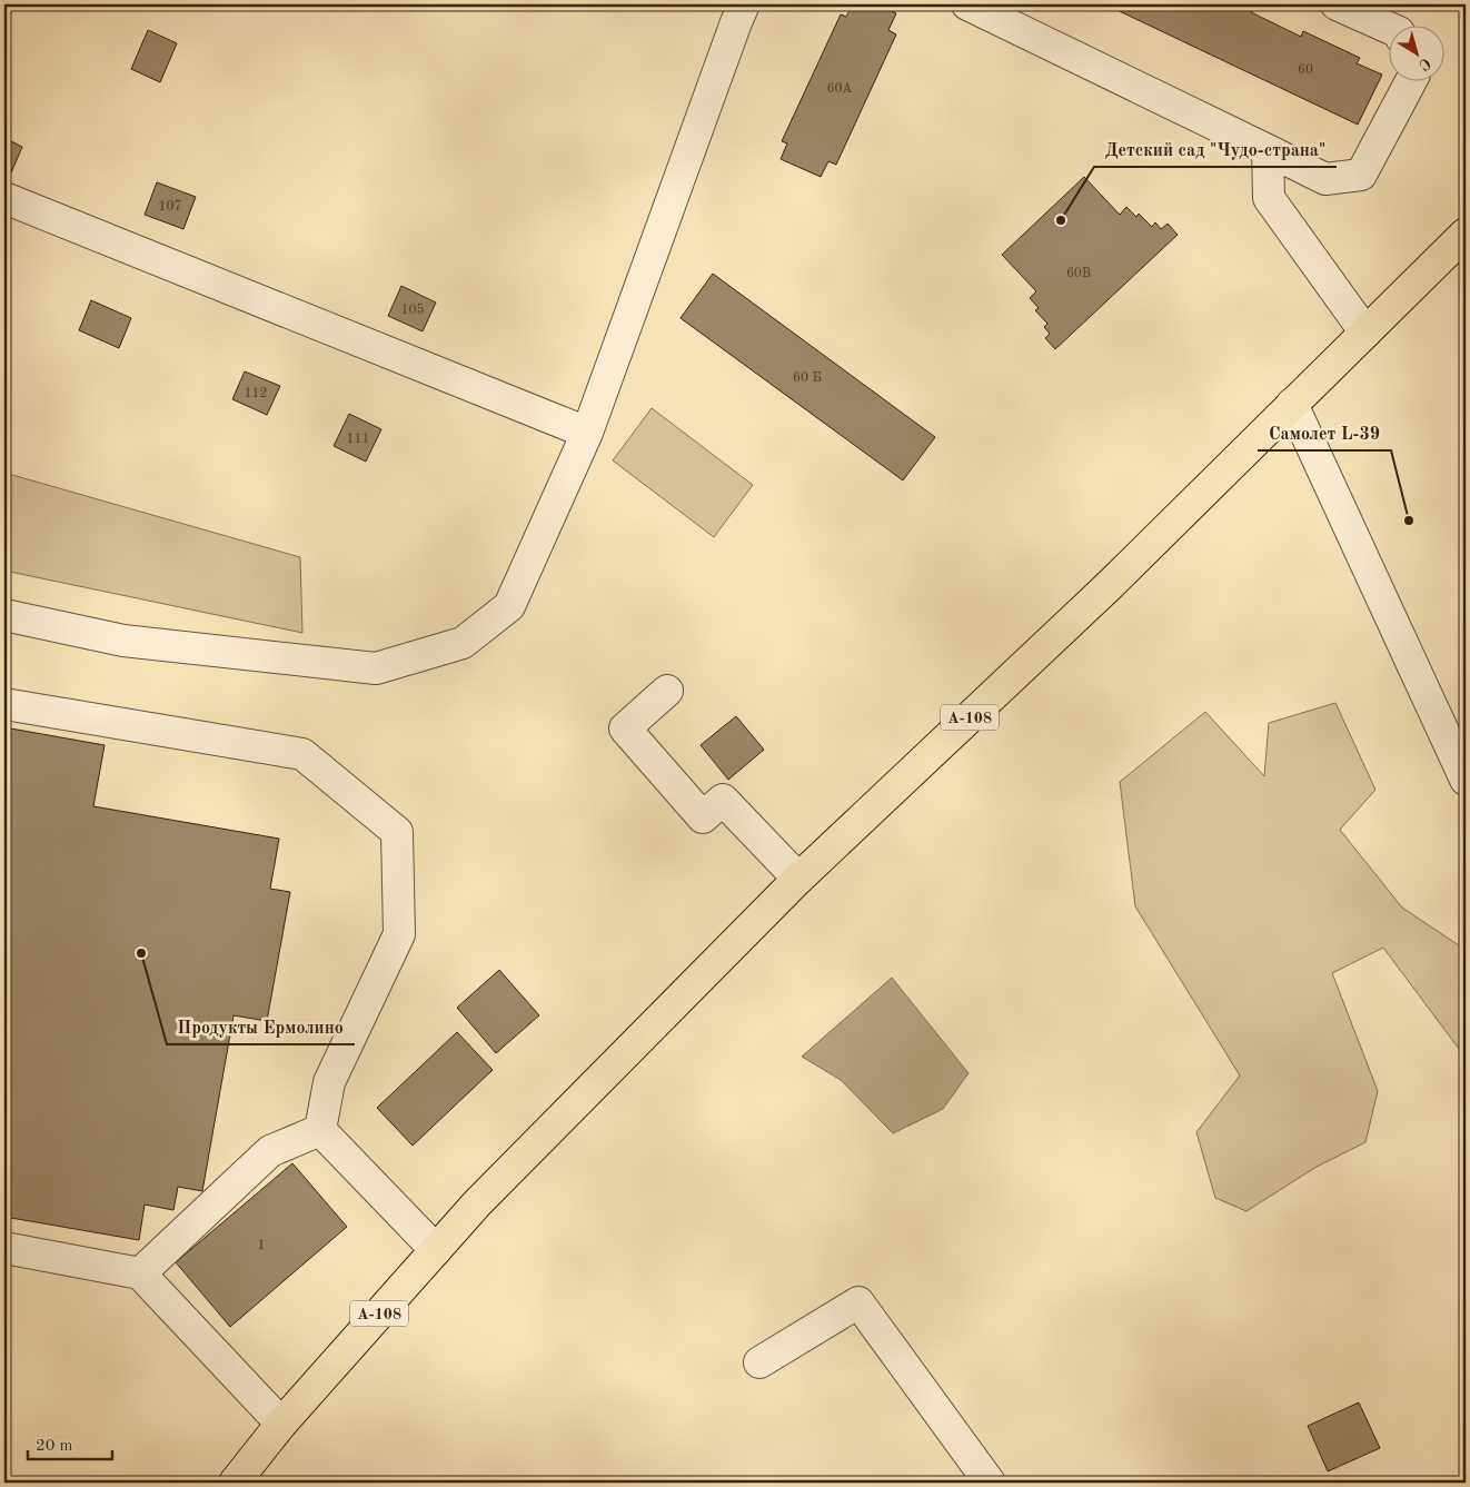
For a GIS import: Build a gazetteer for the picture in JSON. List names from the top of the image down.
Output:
{
  "streets": {
    "highway": ["А-108"]
  },
  "places": ["Детский сад \"Чудо-страна\"", "Самолет L-39", "Продукты Ермолино"],
  "house_numbers": [
    "60",
    "60А",
    "107",
    "60В",
    "105",
    "60 Б",
    "112",
    "111",
    "1"
  ],
  "scale_bar": "20 m",
  "north": "bottom right"
}
